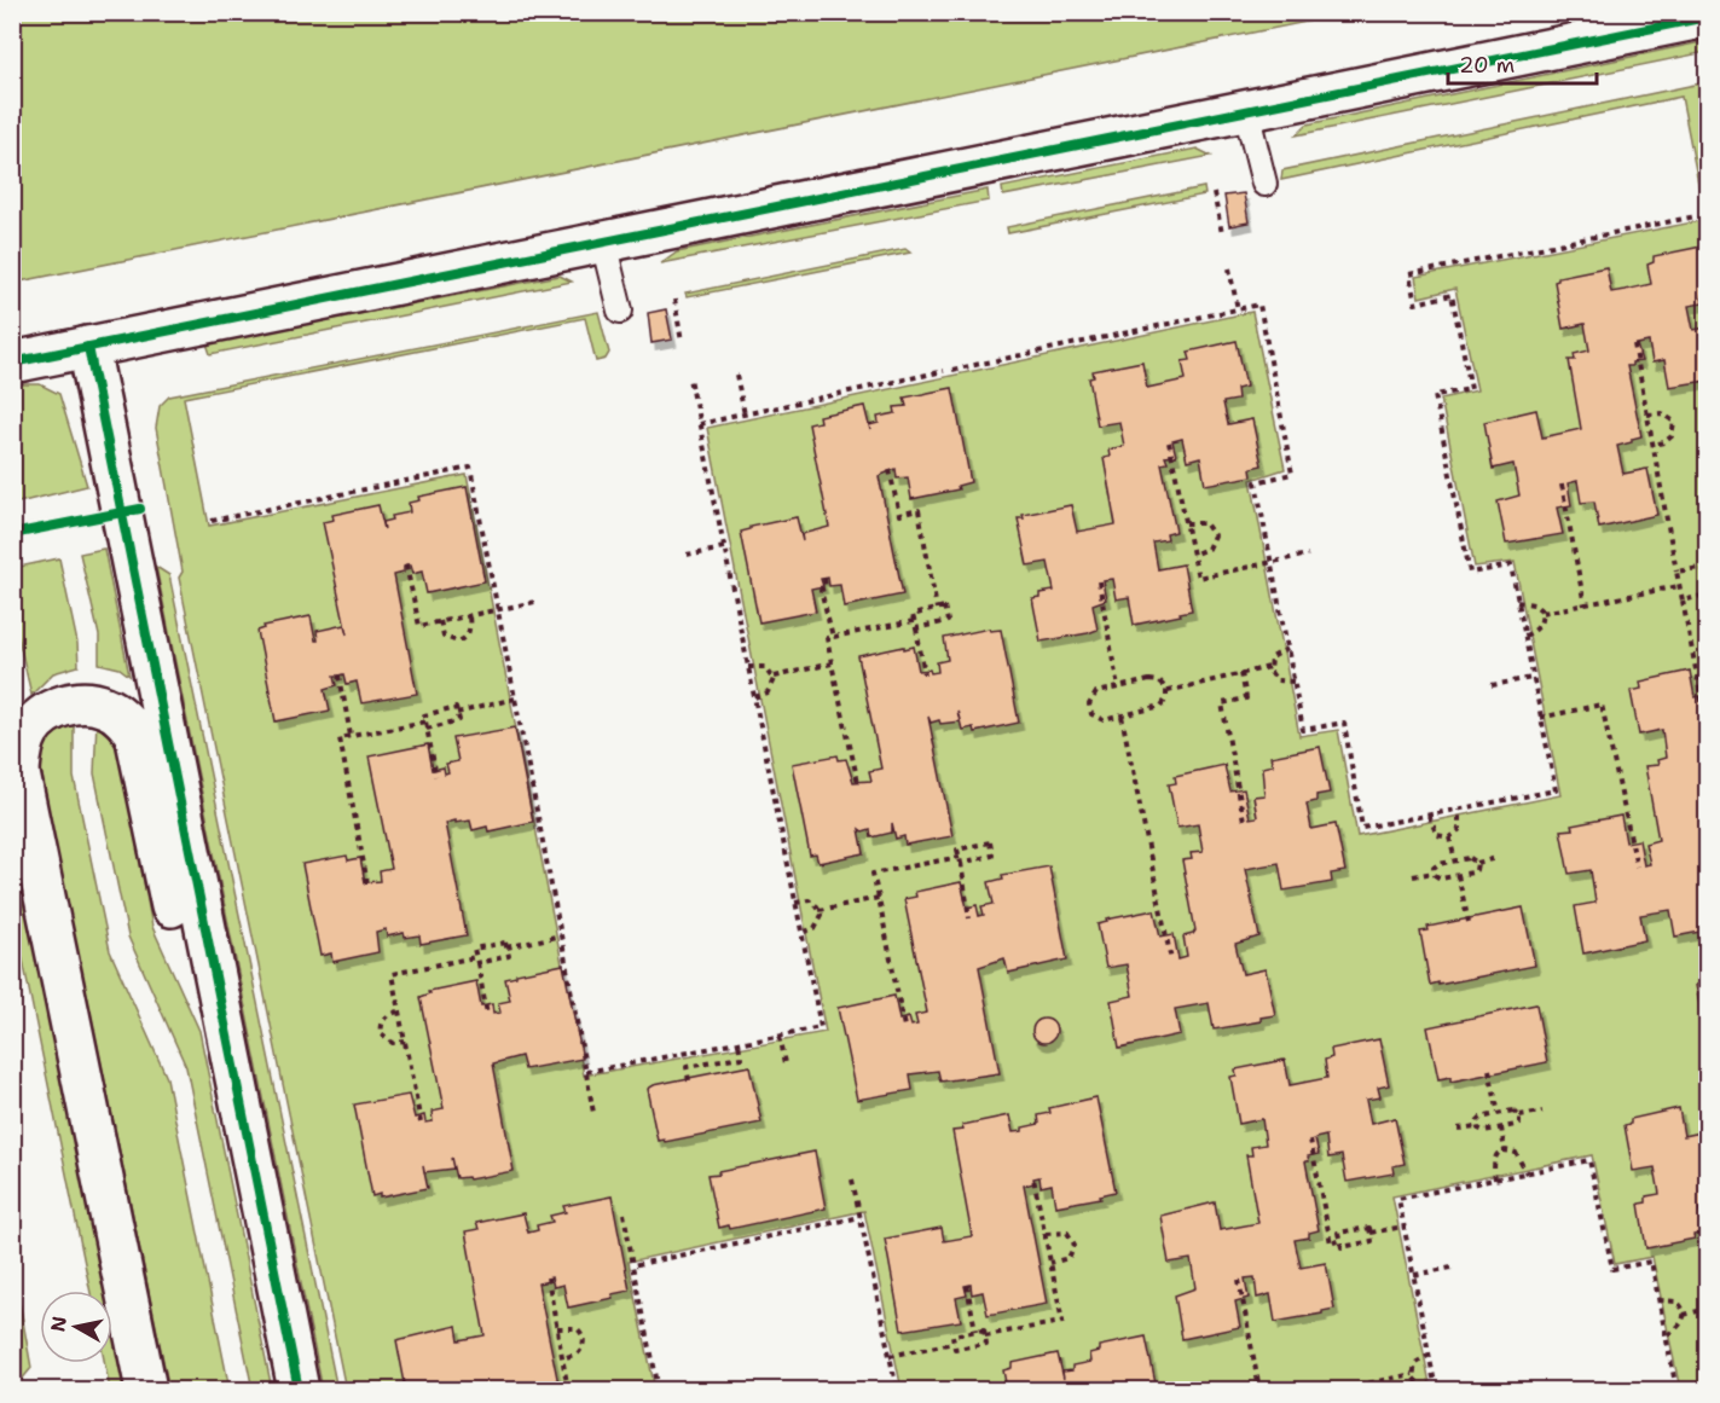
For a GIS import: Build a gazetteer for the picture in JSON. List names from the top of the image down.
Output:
{
  "scale_bar": "20 m",
  "north": "left"
}
